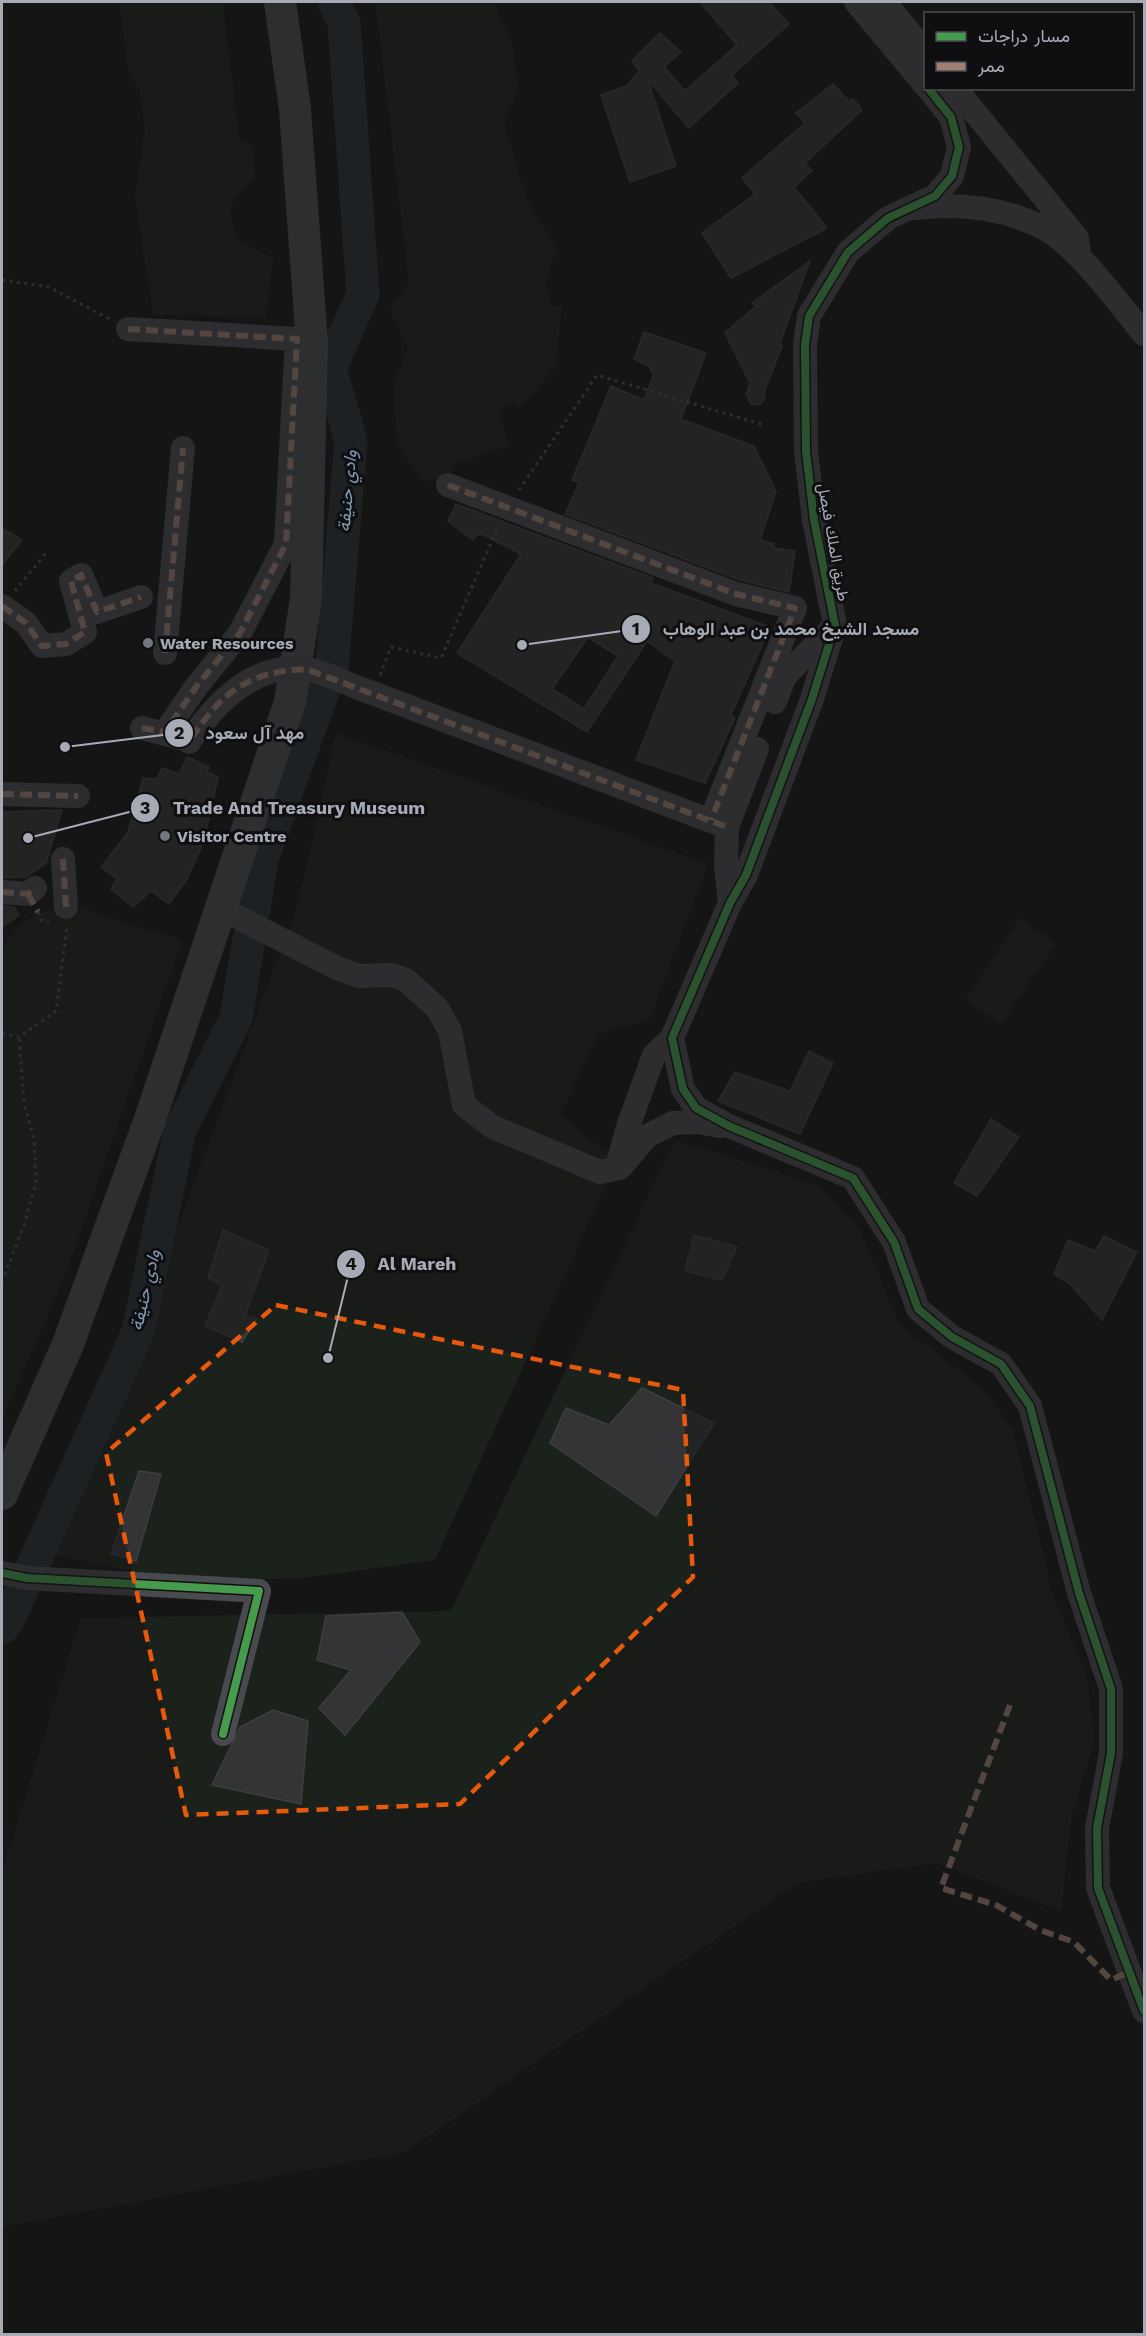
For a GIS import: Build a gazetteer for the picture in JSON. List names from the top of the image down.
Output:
{
  "streets": {
    "street": ["طريق الملك فيصل"]
  },
  "water": ["وادي حنيفة"],
  "places": [
    "Water Resources",
    "مسجد الشيخ محمد بن عبد الوهاب",
    "مهد آل سعود",
    "Visitor Centre",
    "Trade And Treasury Museum",
    "Al Mareh"
  ],
  "legend": ["مسار دراجات", "ممر"]
}
